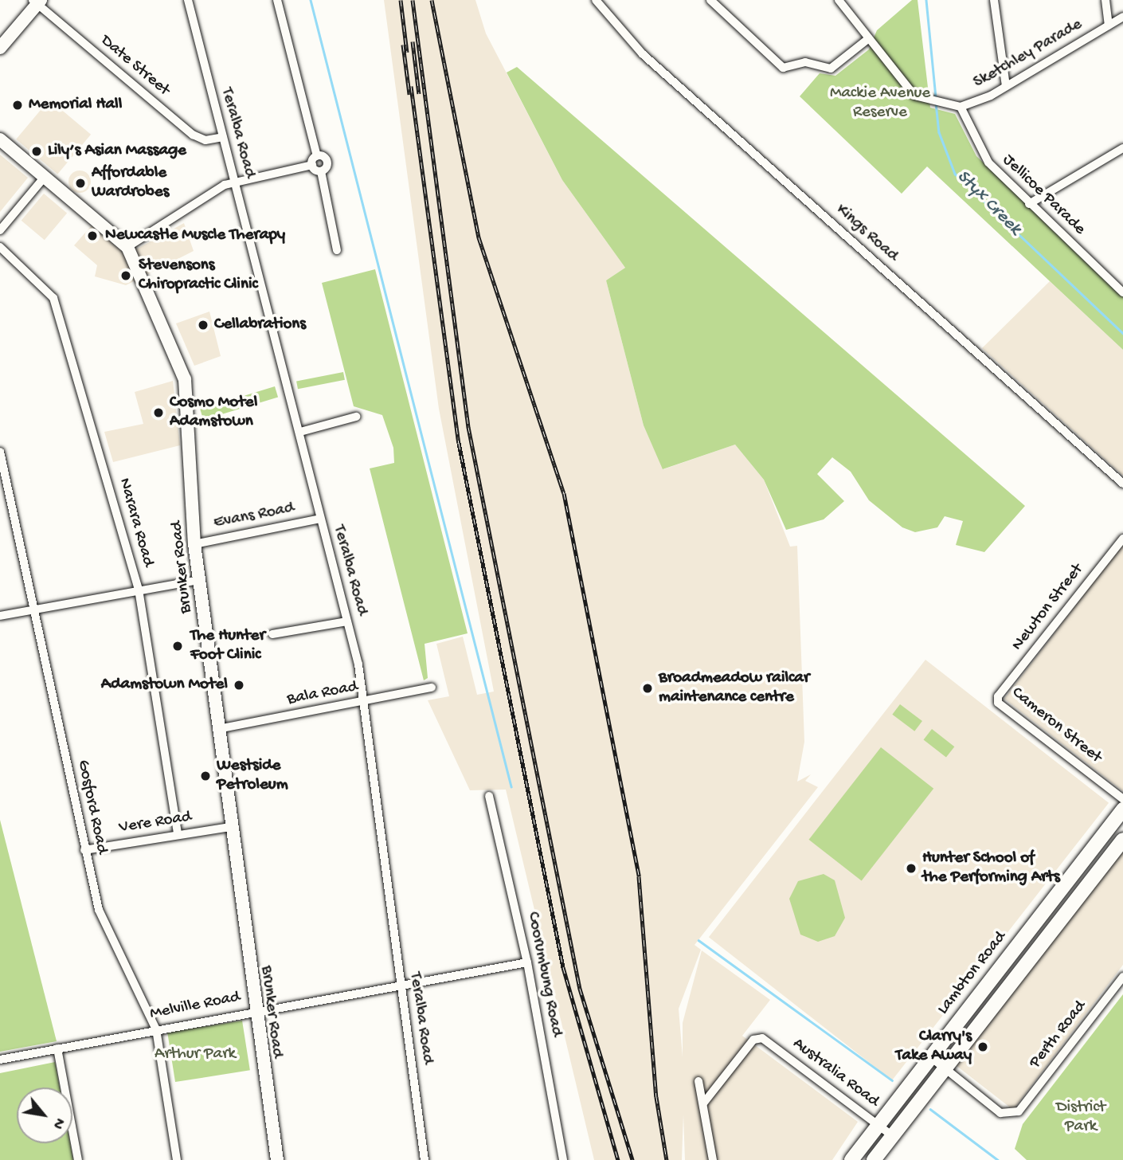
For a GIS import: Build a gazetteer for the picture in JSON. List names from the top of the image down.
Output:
{
  "streets": {
    "main road": ["Brunker Road", "Lambton Road"],
    "street": [
      "Sketchley Parade",
      "Date Street",
      "Teralba Road",
      "Jellicoe Parade",
      "Kings Road",
      "Evans Road",
      "Narara Road",
      "Newton Street",
      "Bala Road",
      "Cameron Street",
      "Gosford Road",
      "Vere Road",
      "Coorumbung Road",
      "Melville Road",
      "Perth Road",
      "Australia Road"
    ]
  },
  "crossings": [
    ["Sketchley Parade", "Jellicoe Parade"],
    ["Date Street", "Teralba Road"],
    ["Teralba Road", "Evans Road"],
    ["Teralba Road", "Bala Road"],
    ["Teralba Road", "Melville Road"],
    ["Evans Road", "Brunker Road"],
    ["Narara Road", "Vere Road"],
    ["Brunker Road", "Bala Road"],
    ["Brunker Road", "Vere Road"],
    ["Brunker Road", "Melville Road"],
    ["Newton Street", "Cameron Street"],
    ["Gosford Road", "Vere Road"],
    ["Gosford Road", "Melville Road"],
    ["Lambton Road", "Australia Road"],
    ["Coorumbung Road", "Melville Road"]
  ],
  "water": ["Styx Creek"],
  "parks": ["Mackie Avenue Reserve", "Arthur Park", "District Park"],
  "places": [
    "Memorial Hall",
    "Lily’s Asian Massage",
    "Affordable Wardrobes",
    "Newcastle Muscle Therapy",
    "Stevensons Chiropractic Clinic",
    "Cellabrations",
    "Cosmo Motel Adamstown",
    "The Hunter Foot Clinic",
    "Adamstown Motel",
    "Broadmeadow railcar maintenance centre",
    "Westside Petroleum",
    "Hunter School of the Performing Arts",
    "Clarry's Take Away"
  ],
  "north": "bottom right"
}
